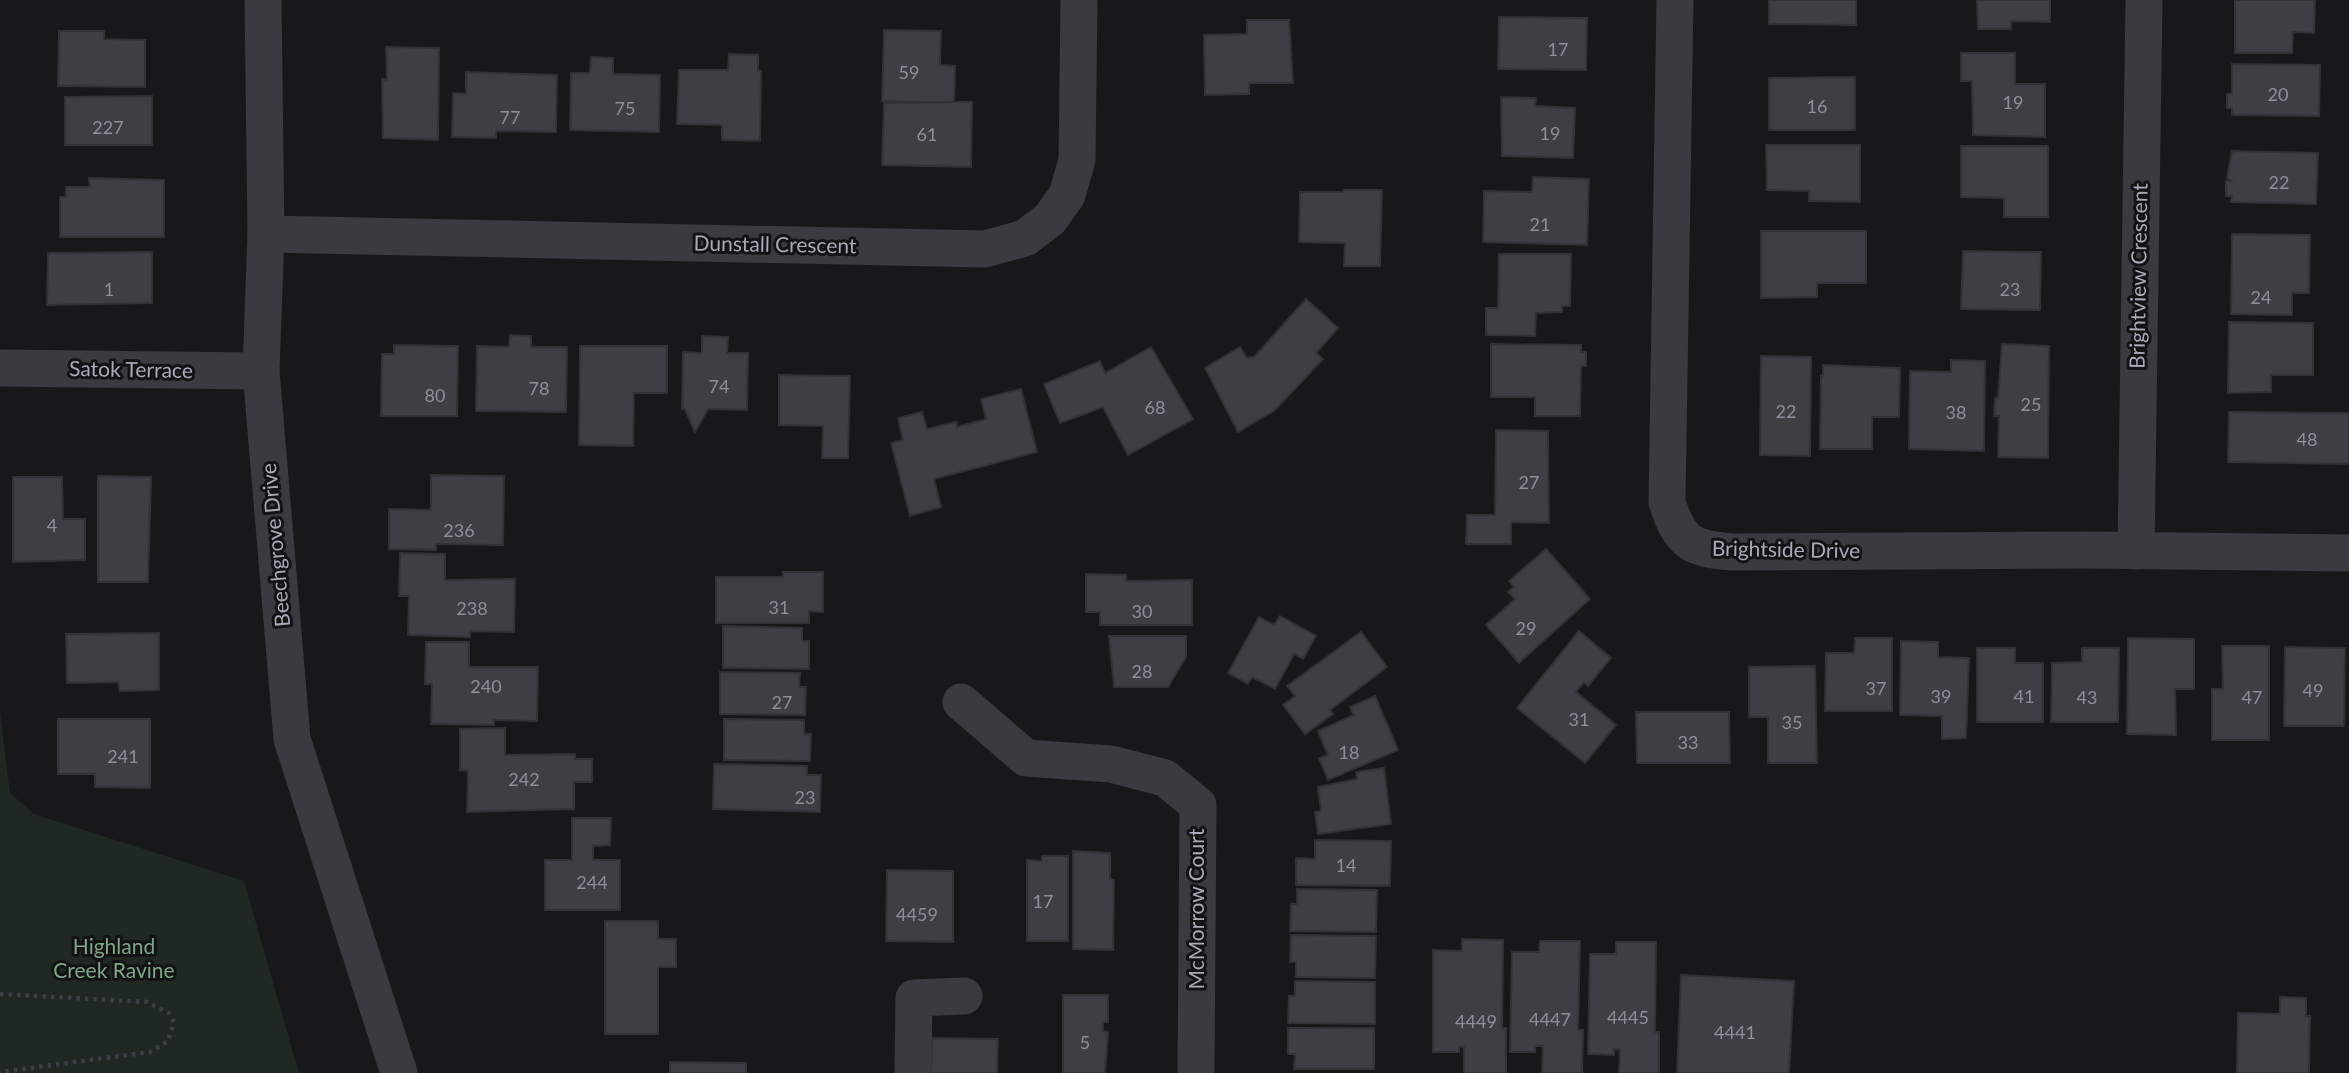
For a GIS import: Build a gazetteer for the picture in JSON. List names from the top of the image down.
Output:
{
  "streets": {
    "street": [
      "Dunstall Crescent",
      "Brightview Crescent",
      "Satok Terrace",
      "Beechgrove Drive",
      "Brightside Drive",
      "McMorrow Court"
    ]
  },
  "crossings": [
    ["Dunstall Crescent", "Beechgrove Drive"],
    ["Brightview Crescent", "Brightside Drive"],
    ["Satok Terrace", "Beechgrove Drive"]
  ],
  "parks": ["Highland Creek Ravine"],
  "house_numbers": [
    "17",
    "59",
    "20",
    "19",
    "16",
    "75",
    "77",
    "227",
    "19",
    "61",
    "22",
    "21",
    "1",
    "23",
    "24",
    "74",
    "78",
    "80",
    "25",
    "68",
    "22",
    "38",
    "48",
    "27",
    "4",
    "236",
    "31",
    "238",
    "30",
    "29",
    "28",
    "240",
    "37",
    "49",
    "39",
    "41",
    "43",
    "47",
    "27",
    "31",
    "35",
    "33",
    "18",
    "241",
    "242",
    "23",
    "14",
    "244",
    "17",
    "4459",
    "4445",
    "4447",
    "4449",
    "4441",
    "5"
  ]
}
